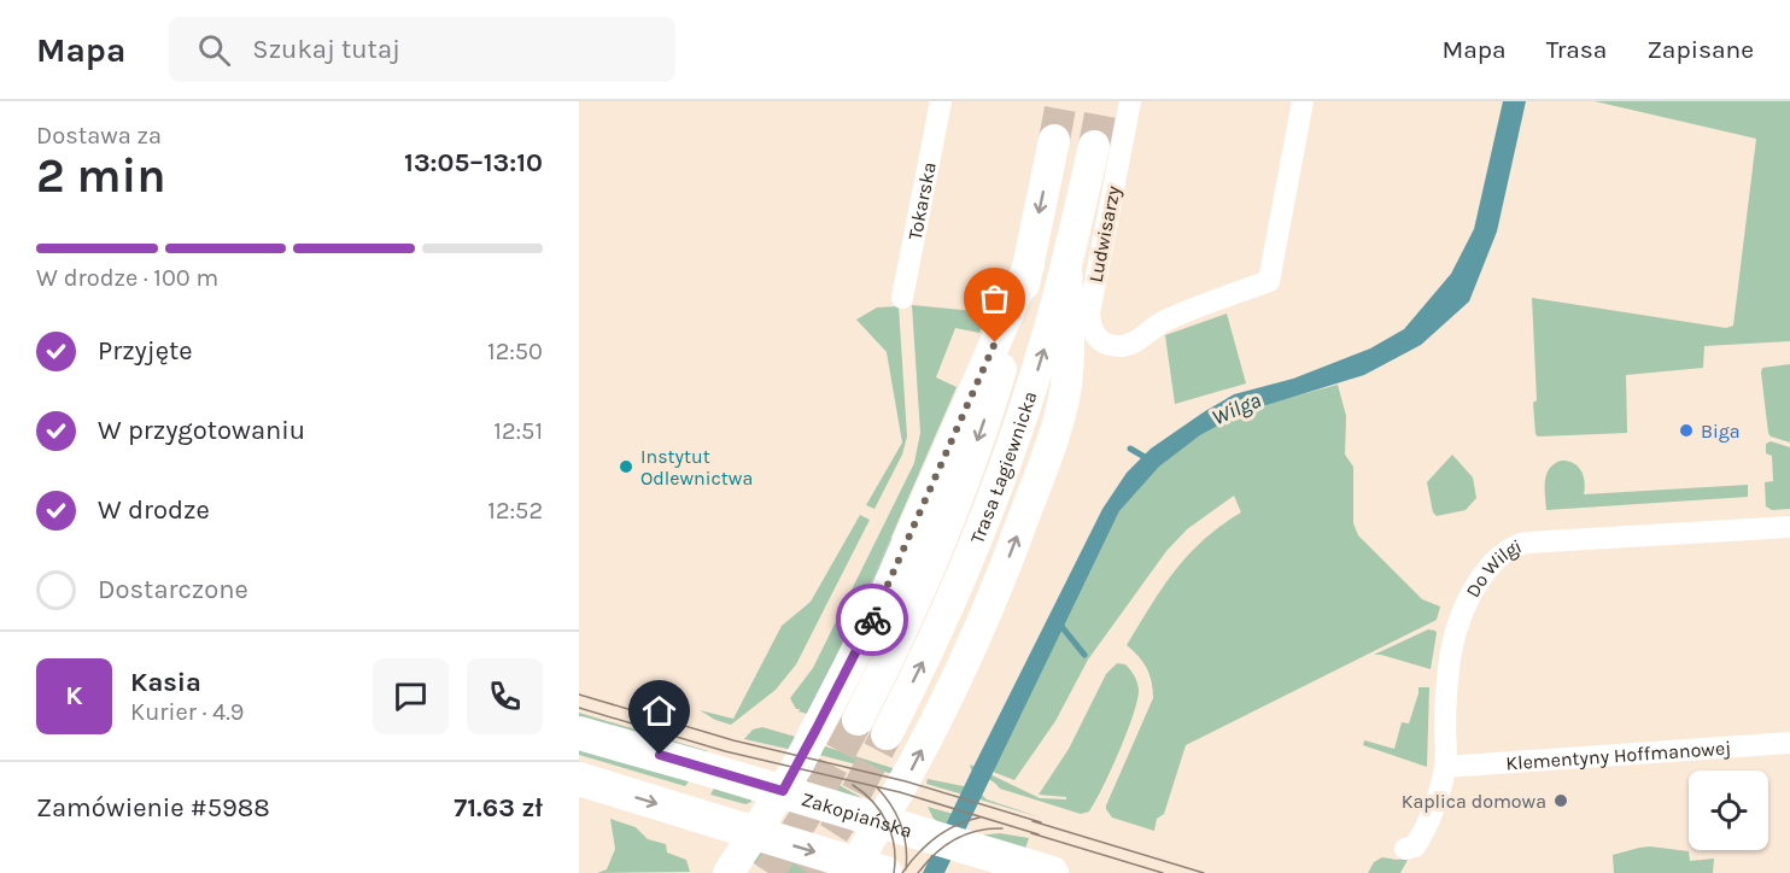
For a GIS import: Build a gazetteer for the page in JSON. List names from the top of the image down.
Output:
{
  "streets": {
    "main road": ["Trasa Łagiewnicka", "Zakopiańska"],
    "street": [
      "Tokarska",
      "Ludwisarzy",
      "Do Wilgi",
      "Klementyny Hoffmanowej"
    ]
  },
  "crossings": [
    ["Do Wilgi", "Klementyny Hoffmanowej"]
  ],
  "water": ["Wilga"],
  "places": ["Biga", "Instytut Odlewnictwa", "Kaplica domowa"],
  "page": {
    "header": "Mapa",
    "search": "Szukaj tutaj",
    "nav": ["Mapa", "Trasa", "Zapisane"],
    "heading": ["2 min", "Dostawa za", "13:05–13:10"],
    "panel": [
      "Kasia",
      "Kurier · 4.9",
      "Zamówienie #5988",
      "71.63 zł"
    ],
    "bar": "W drodze · 100 m",
    "list": [
      ["Przyjęte", "12:50"],
      ["W przygotowaniu", "12:51"],
      ["W drodze", "12:52"],
      "Dostarczone"
    ],
    "round": "K"
  }
}
